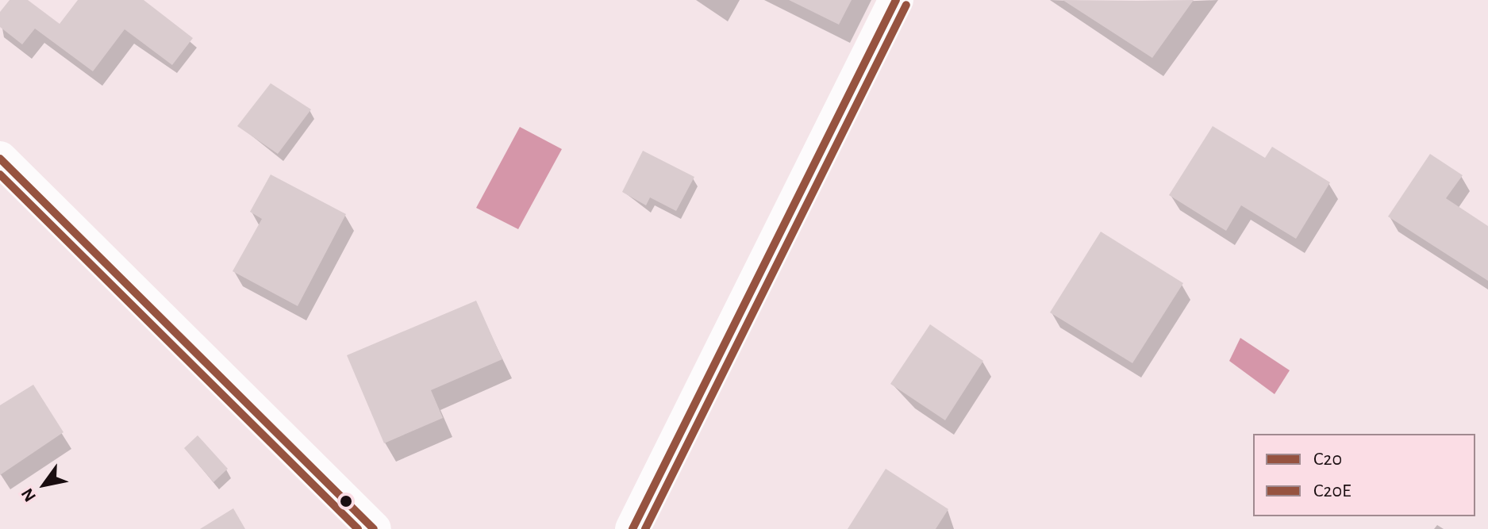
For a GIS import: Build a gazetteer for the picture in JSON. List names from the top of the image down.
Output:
{
  "lines": ["transit line C20", "transit line C20E"],
  "legend": ["C20", "C20E"],
  "north": "bottom left"
}
